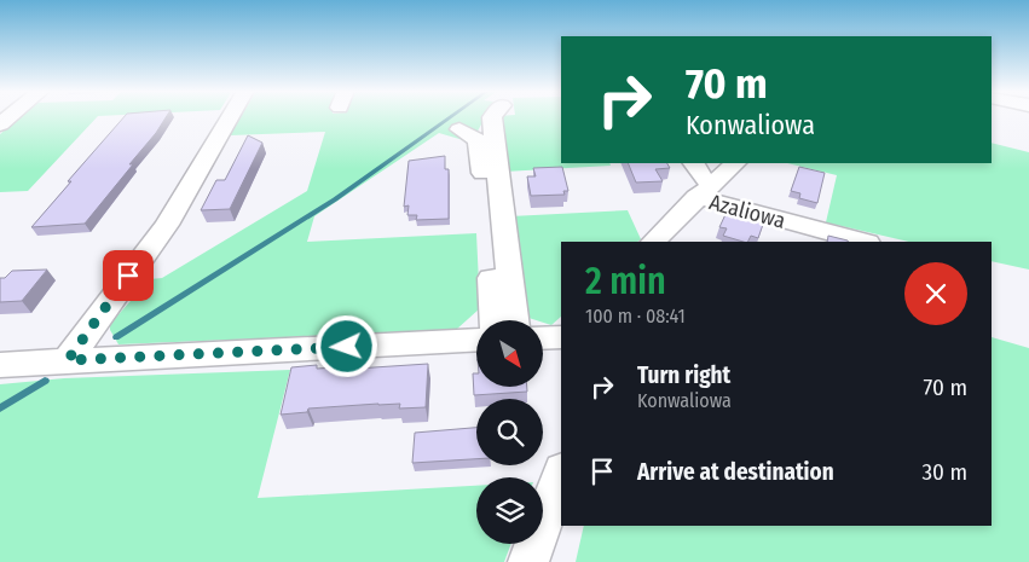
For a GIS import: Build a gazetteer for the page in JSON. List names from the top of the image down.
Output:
{
  "streets": {
    "street": ["Azaliowa"]
  },
  "north": "bottom right",
  "page": {
    "turn": ["70 m", "Konwaliowa"],
    "heading": ["2 min", "100 m · 08:41"],
    "list": [
      {
        "name": "Turn right",
        "note": "Konwaliowa",
        "value": "70 m"
      },
      {
        "name": "Arrive at destination",
        "value": "30 m"
      }
    ]
  }
}
